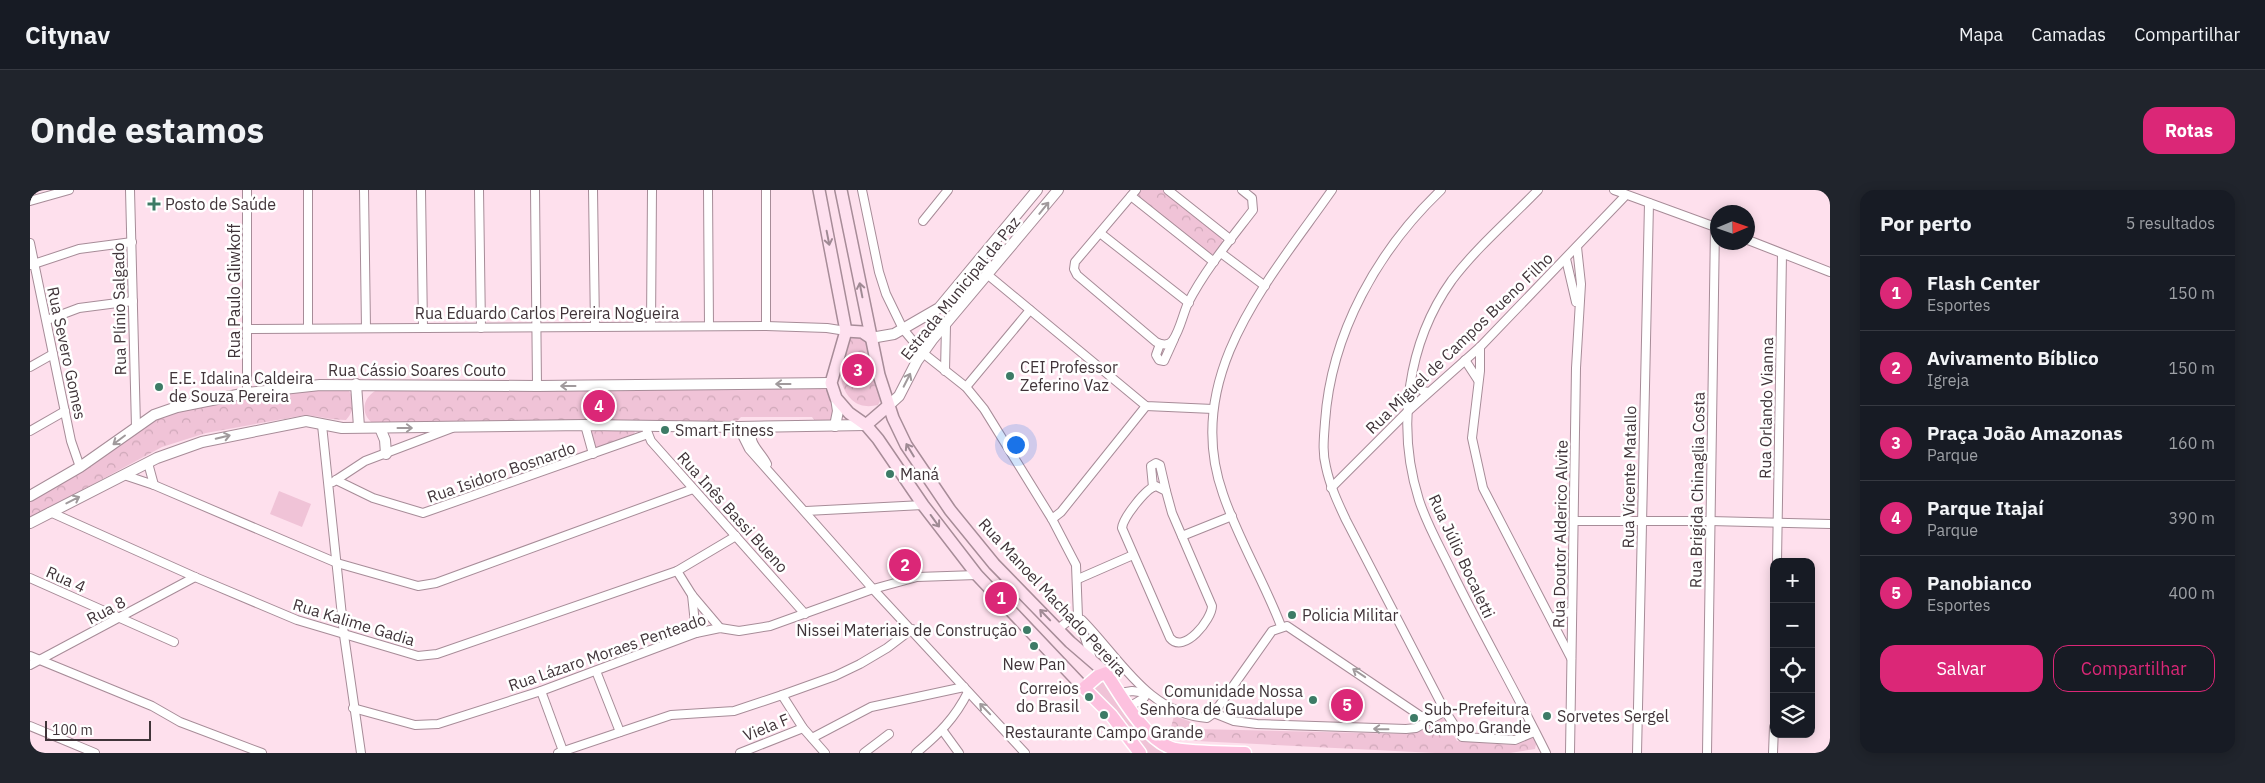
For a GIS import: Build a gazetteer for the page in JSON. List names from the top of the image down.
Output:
{
  "streets": {
    "main road": ["Rua Manoel Machado Pereira"],
    "street": [
      "Estrada Municipal da Paz",
      "Rua Paulo Gliwkoff",
      "Rua Plínio Salgado",
      "Rua Eduardo Carlos Pereira Nogueira",
      "Rua Miguel de Campos Bueno Filho",
      "Rua Severo Gomes",
      "Rua Cássio Soares Couto",
      "Rua Orlando Vianna",
      "Rua Isidoro Bosnardo",
      "Rua Vicente Matallo",
      "Rua Brigida Chinaglia Costa",
      "Rua Inês Bassi Bueno",
      "Rua Doutor Alderico Alvite",
      "Rua Júlio Bocaletti",
      "Rua 4",
      "Rua 8",
      "Rua Kalime Gadia",
      "Rua Lázaro Moraes Penteado",
      "Viela F"
    ]
  },
  "crossings": [
    ["Estrada Municipal da Paz", "Rua Manoel Machado Pereira"],
    ["Rua Paulo Gliwkoff", "Rua Eduardo Carlos Pereira Nogueira"],
    ["Rua Paulo Gliwkoff", "Rua Cássio Soares Couto"],
    ["Rua Plínio Salgado", "Rua Cássio Soares Couto"],
    ["Rua Miguel de Campos Bueno Filho", "Rua Doutor Alderico Alvite"],
    ["Rua Miguel de Campos Bueno Filho", "Rua Júlio Bocaletti"],
    ["Rua Severo Gomes", "Rua Cássio Soares Couto"],
    ["Rua Isidoro Bosnardo", "Rua Inês Bassi Bueno"],
    ["Rua Inês Bassi Bueno", "Rua Kalime Gadia"],
    ["Rua Inês Bassi Bueno", "Rua Lázaro Moraes Penteado"],
    ["Rua 4", "Rua 8"],
    ["Rua 8", "Rua Kalime Gadia"]
  ],
  "places": {
    "health": ["Posto de Saúde"],
    "other": [
      "CEI Professor Zeferino Vaz",
      "E.E. Idalina Caldeira de Souza Pereira",
      "Smart Fitness",
      "Maná",
      "Policia Militar",
      "Nissei Materiais de Construção",
      "New Pan",
      "Correios do Brasil",
      "Comunidade Nossa Senhora de Guadalupe",
      "Restaurante Campo Grande",
      "Sorvetes Sergel",
      "Sub-Prefeitura Campo Grande"
    ]
  },
  "scale_bar": "100 m",
  "north": "right",
  "page": {
    "header": "Citynav",
    "nav": ["Mapa", "Camadas", "Compartilhar"],
    "title": "Onde estamos",
    "buttons": [
      "Rotas",
      ["Salvar", "Compartilhar"]
    ],
    "heading": ["Por perto", "5 resultados"],
    "list": [
      {
        "mark": "1",
        "name": "Flash Center",
        "note": "Esportes",
        "value": "150 m"
      },
      {
        "mark": "2",
        "name": "Avivamento Bíblico",
        "note": "Igreja",
        "value": "150 m"
      },
      {
        "mark": "3",
        "name": "Praça João Amazonas",
        "note": "Parque",
        "value": "160 m"
      },
      {
        "mark": "4",
        "name": "Parque Itajaí",
        "note": "Parque",
        "value": "390 m"
      },
      {
        "mark": "5",
        "name": "Panobianco",
        "note": "Esportes",
        "value": "400 m"
      }
    ],
    "pins": [
      "3",
      "4",
      "2",
      "1",
      "5"
    ],
    "map_buttons": ["+", "−"],
    "scale": "100 m"
  }
}
